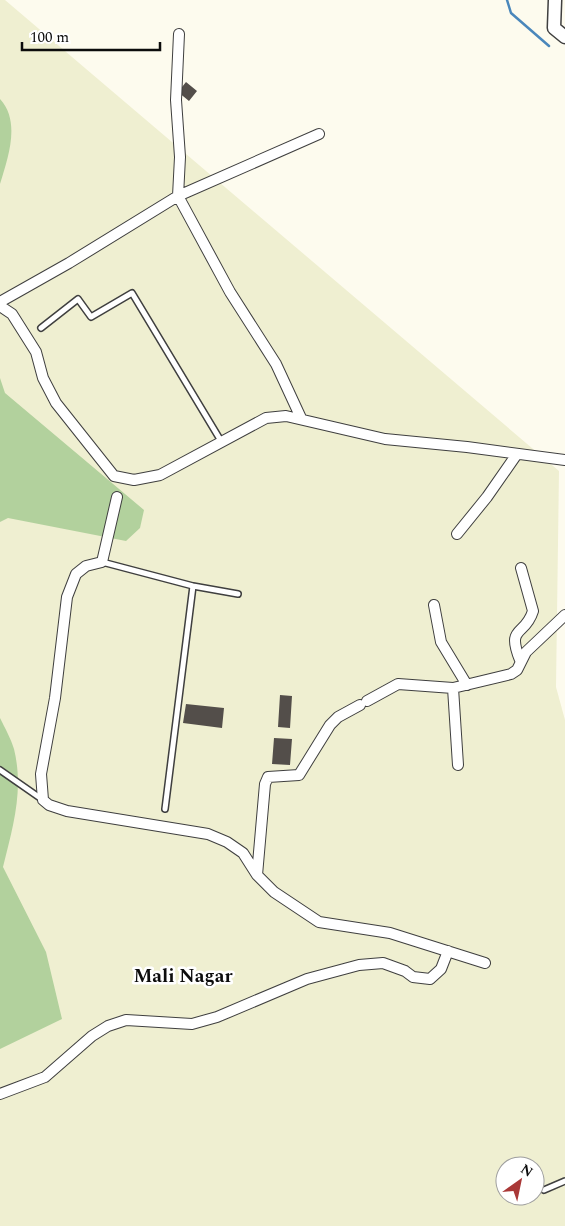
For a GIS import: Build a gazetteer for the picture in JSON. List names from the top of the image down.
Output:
{
  "districts": ["Mali Nagar"],
  "scale_bar": "100 m",
  "north": "top right"
}
